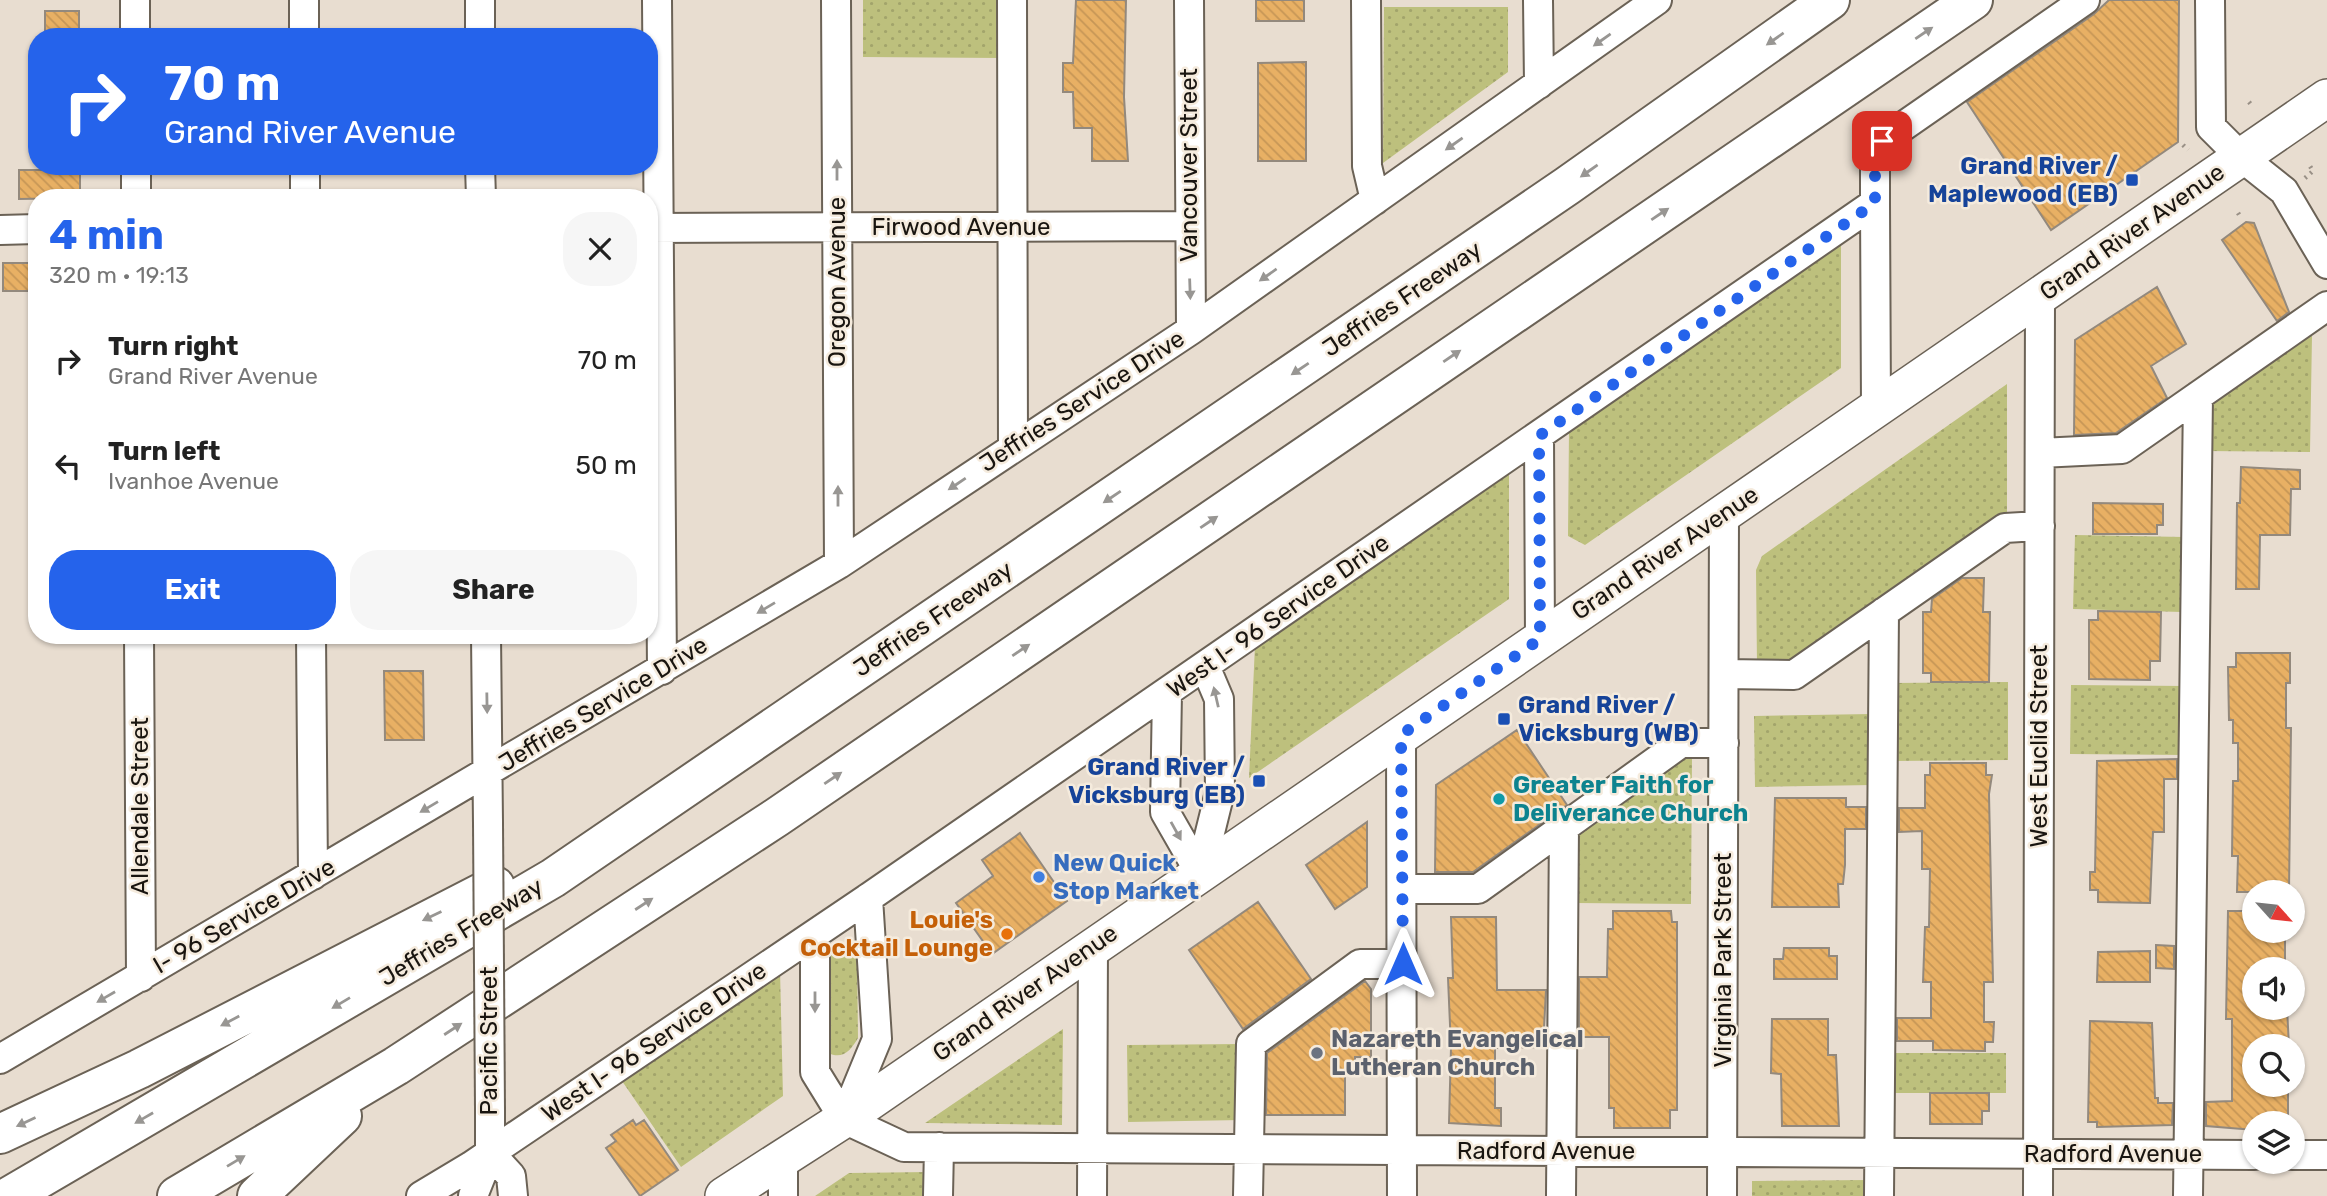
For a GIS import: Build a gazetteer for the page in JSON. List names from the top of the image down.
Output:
{
  "streets": {
    "highway": ["Jeffries Freeway"],
    "main road": ["Grand River Avenue"],
    "street": [
      "Vancouver Street",
      "Firwood Avenue",
      "Oregon Avenue",
      "Jeffries Service Drive",
      "West I- 96 Service Drive",
      "West Euclid Street",
      "Allendale Street",
      "I- 96 Service Drive",
      "Virginia Park Street",
      "Pacific Street",
      "Radford Avenue"
    ]
  },
  "crossings": [
    ["Vancouver Street", "Firwood Avenue"],
    ["Vancouver Street", "Jeffries Service Drive"],
    ["Firwood Avenue", "Oregon Avenue"],
    ["Grand River Avenue", "West Euclid Street"],
    ["Grand River Avenue", "Virginia Park Street"],
    ["Grand River Avenue", "Radford Avenue"],
    ["Oregon Avenue", "Jeffries Service Drive"],
    ["Jeffries Service Drive", "I- 96 Service Drive"],
    ["Jeffries Service Drive", "Pacific Street"],
    ["West I- 96 Service Drive", "Pacific Street"],
    ["West Euclid Street", "Radford Avenue"],
    ["Allendale Street", "I- 96 Service Drive"],
    ["I- 96 Service Drive", "Pacific Street"],
    ["Virginia Park Street", "Radford Avenue"]
  ],
  "one_way": ["Jeffries Service Drive", "I- 96 Service Drive"],
  "places": {
    "transit": ["Grand River / Maplewood (EB)", "Grand River / Vicksburg (WB)", "Grand River / Vicksburg (EB)"],
    "other": [
      "Greater Faith for Deliverance Church",
      "New Quick Stop Market",
      "Louie's Cocktail Lounge",
      "Nazareth Evangelical Lutheran Church"
    ]
  },
  "north": "bottom right",
  "page": {
    "turn": ["70 m", "Grand River Avenue"],
    "heading": ["4 min", "320 m · 19:13"],
    "list": [
      {
        "name": "Turn right",
        "note": "Grand River Avenue",
        "value": "70 m"
      },
      {
        "name": "Turn left",
        "note": "Ivanhoe Avenue",
        "value": "50 m"
      }
    ],
    "buttons": ["Exit", "Share"]
  }
}
